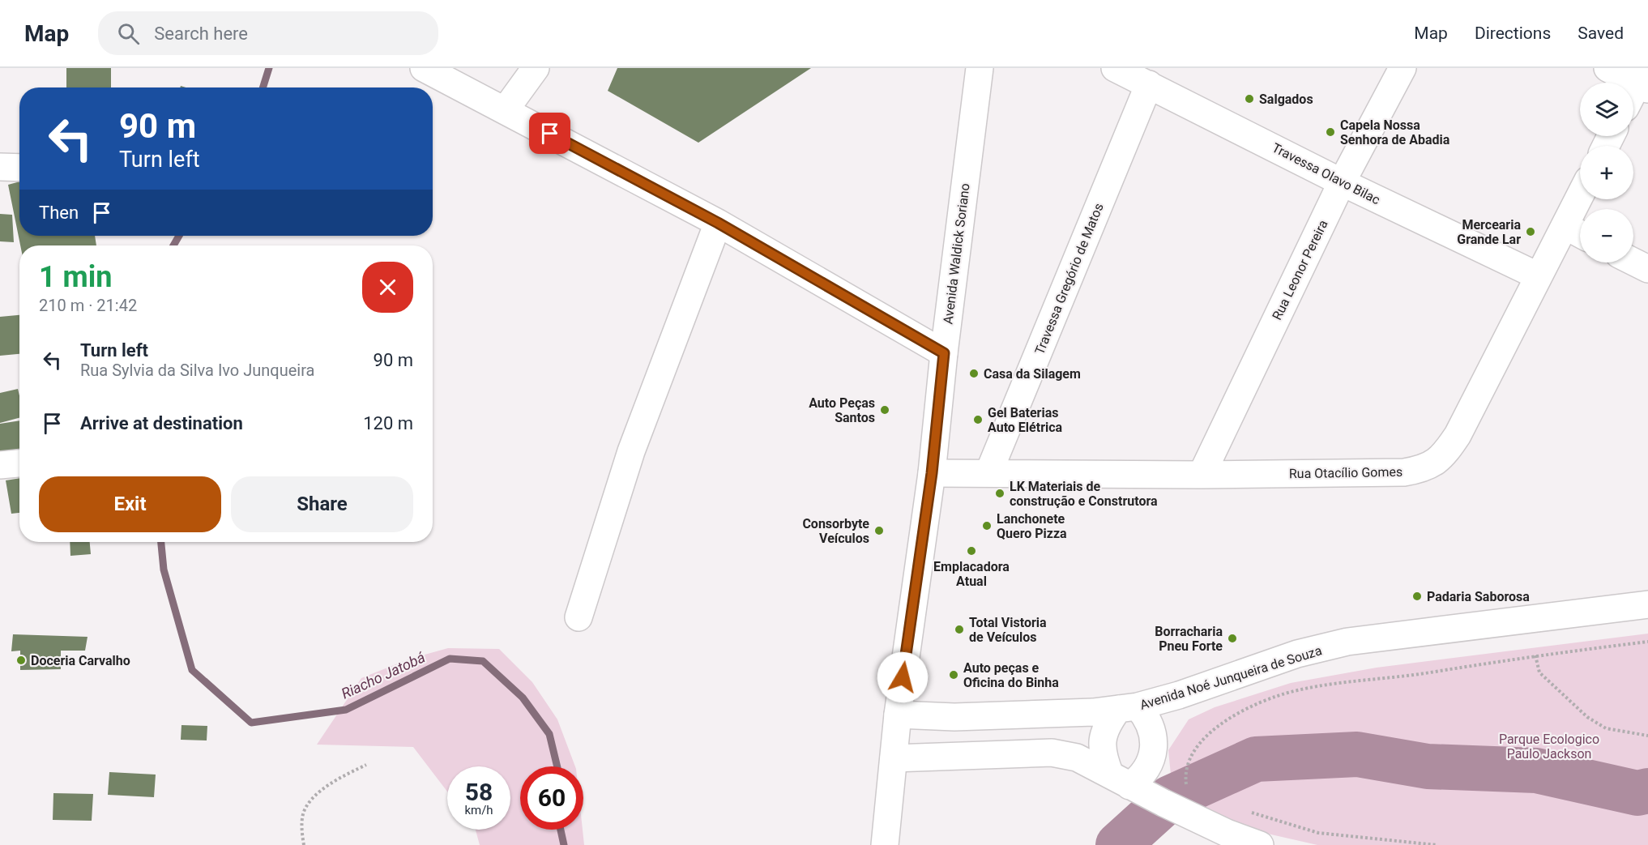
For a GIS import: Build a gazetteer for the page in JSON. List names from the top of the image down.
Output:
{
  "streets": {
    "street": [
      "Travessa Olavo Bilac",
      "Avenida Waldick Soriano",
      "Rua Leonor Pereira",
      "Travessa Gregório de Matos",
      "Rua Otacílio Gomes",
      "Avenida Noé Junqueira de Souza"
    ]
  },
  "crossings": [
    ["Travessa Olavo Bilac", "Rua Leonor Pereira"],
    ["Travessa Olavo Bilac", "Travessa Gregório de Matos"],
    ["Travessa Olavo Bilac", "Rua Otacílio Gomes"],
    ["Avenida Waldick Soriano", "Rua Otacílio Gomes"],
    ["Avenida Waldick Soriano", "Avenida Noé Junqueira de Souza"],
    ["Rua Leonor Pereira", "Rua Otacílio Gomes"],
    ["Travessa Gregório de Matos", "Rua Otacílio Gomes"]
  ],
  "water": ["Riacho Jatobá"],
  "parks": ["Parque Ecologico Paulo Jackson"],
  "places": [
    "Salgados",
    "Capela Nossa Senhora de Abadia",
    "Mercearia Grande Lar",
    "Casa da Silagem",
    "Auto Peças Santos",
    "Gel Baterias Auto Elétrica",
    "LK Materiais de construção e Construtora",
    "Lanchonete Quero Pizza",
    "Consorbyte Veículos",
    "Emplacadora Atual",
    "Padaria Saborosa",
    "Total Vistoria de Veículos",
    "Borracharia Pneu Forte",
    "Doceria Carvalho",
    "Auto peças e Oficina do Binha"
  ],
  "page": {
    "header": "Map",
    "search": "Search here",
    "nav": ["Map", "Directions", "Saved"],
    "map_buttons": ["+", "−"],
    "turn": ["90 m", "Turn left"],
    "then": "Then",
    "heading": ["1 min", "210 m · 21:42"],
    "list": [
      {
        "name": "Turn left",
        "note": "Rua Sylvia da Silva Ivo Junqueira",
        "value": "90 m"
      },
      {
        "name": "Arrive at destination",
        "value": "120 m"
      }
    ],
    "buttons": ["Exit", "Share"],
    "speed": "58 km/h",
    "limit": "60"
  }
}
